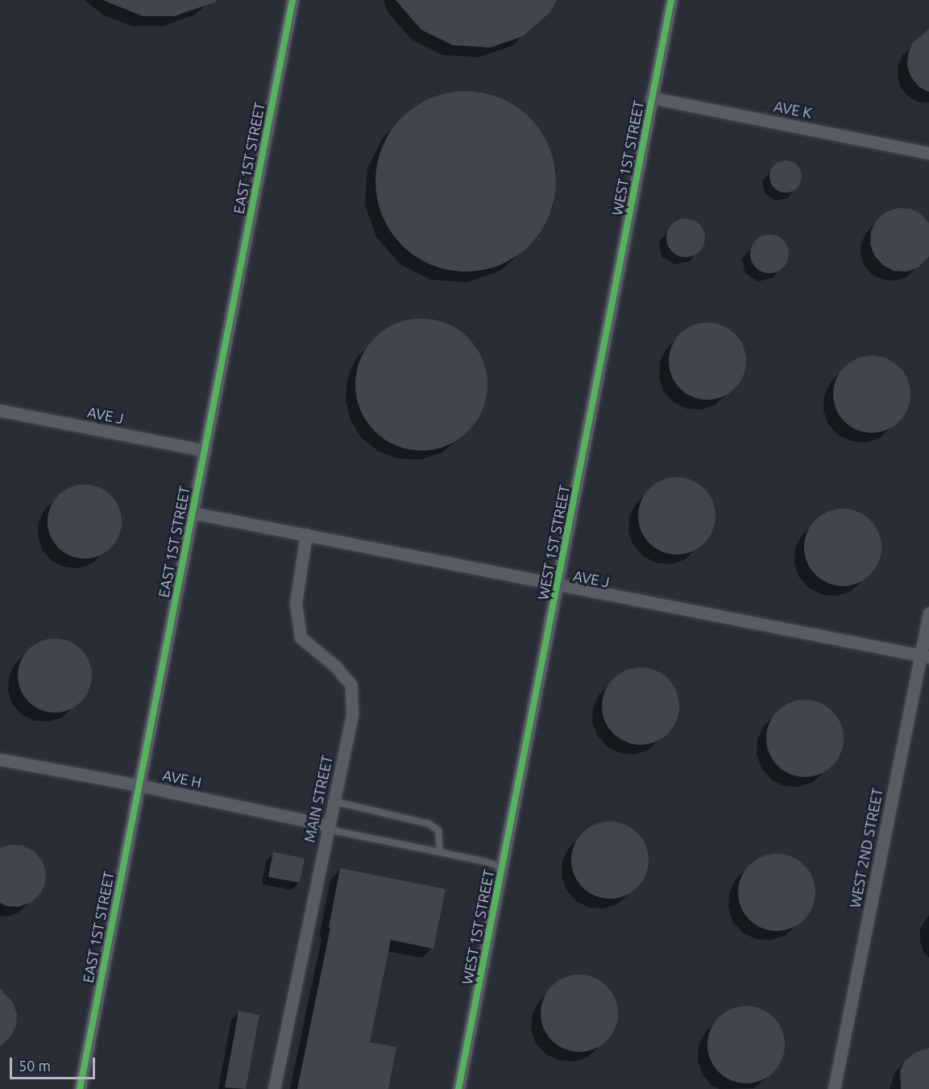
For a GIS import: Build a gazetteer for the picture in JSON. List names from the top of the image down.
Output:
{
  "streets": {
    "street": [
      "AVE K",
      "EAST 1ST STREET",
      "WEST 1ST STREET",
      "AVE J",
      "AVE H",
      "MAIN STREET",
      "WEST 2ND STREET"
    ]
  },
  "crossings": [
    ["AVE K", "WEST 1ST STREET"],
    ["EAST 1ST STREET", "AVE J"],
    ["EAST 1ST STREET", "AVE H"],
    ["WEST 1ST STREET", "AVE J"],
    ["AVE J", "MAIN STREET"],
    ["AVE J", "WEST 2ND STREET"],
    ["AVE H", "MAIN STREET"]
  ],
  "scale_bar": "50 m"
}
